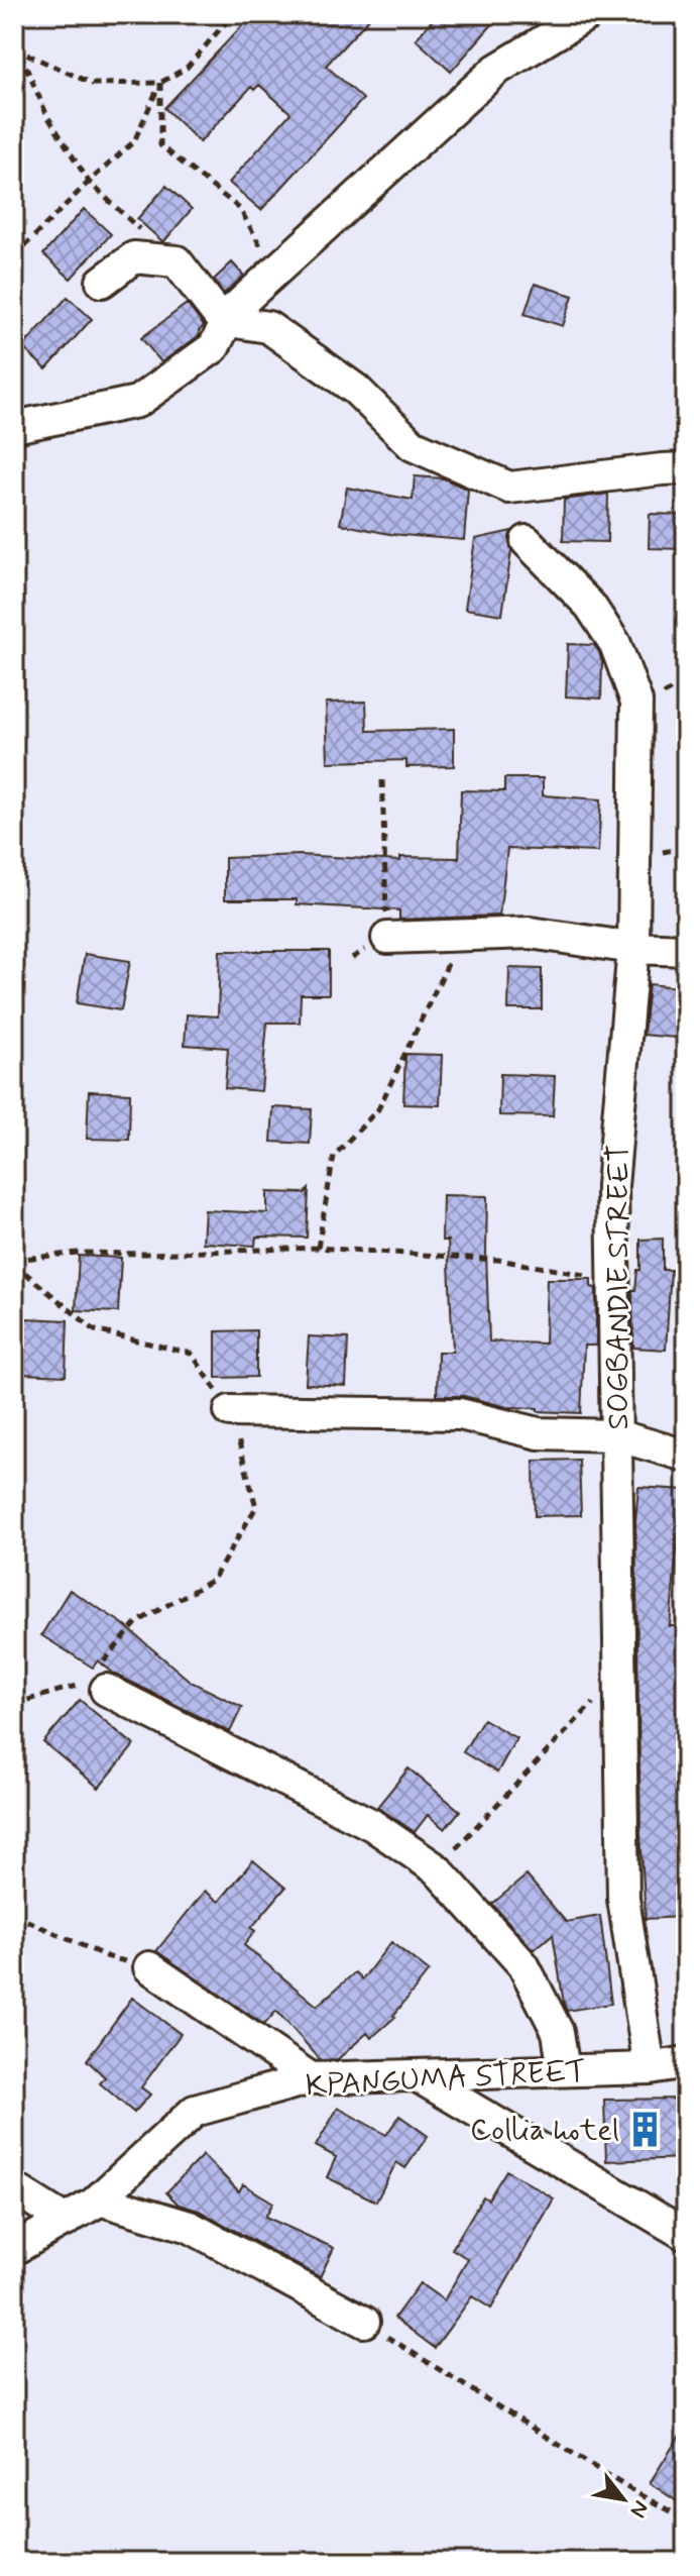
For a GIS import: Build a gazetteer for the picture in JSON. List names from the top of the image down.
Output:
{
  "streets": {
    "street": ["SOGBANDIE STREET", "KPANGUMA STREET"]
  },
  "crossings": [
    ["SOGBANDIE STREET", "KPANGUMA STREET"]
  ],
  "places": {
    "building": ["Collia hotel"]
  },
  "north": "bottom right"
}
